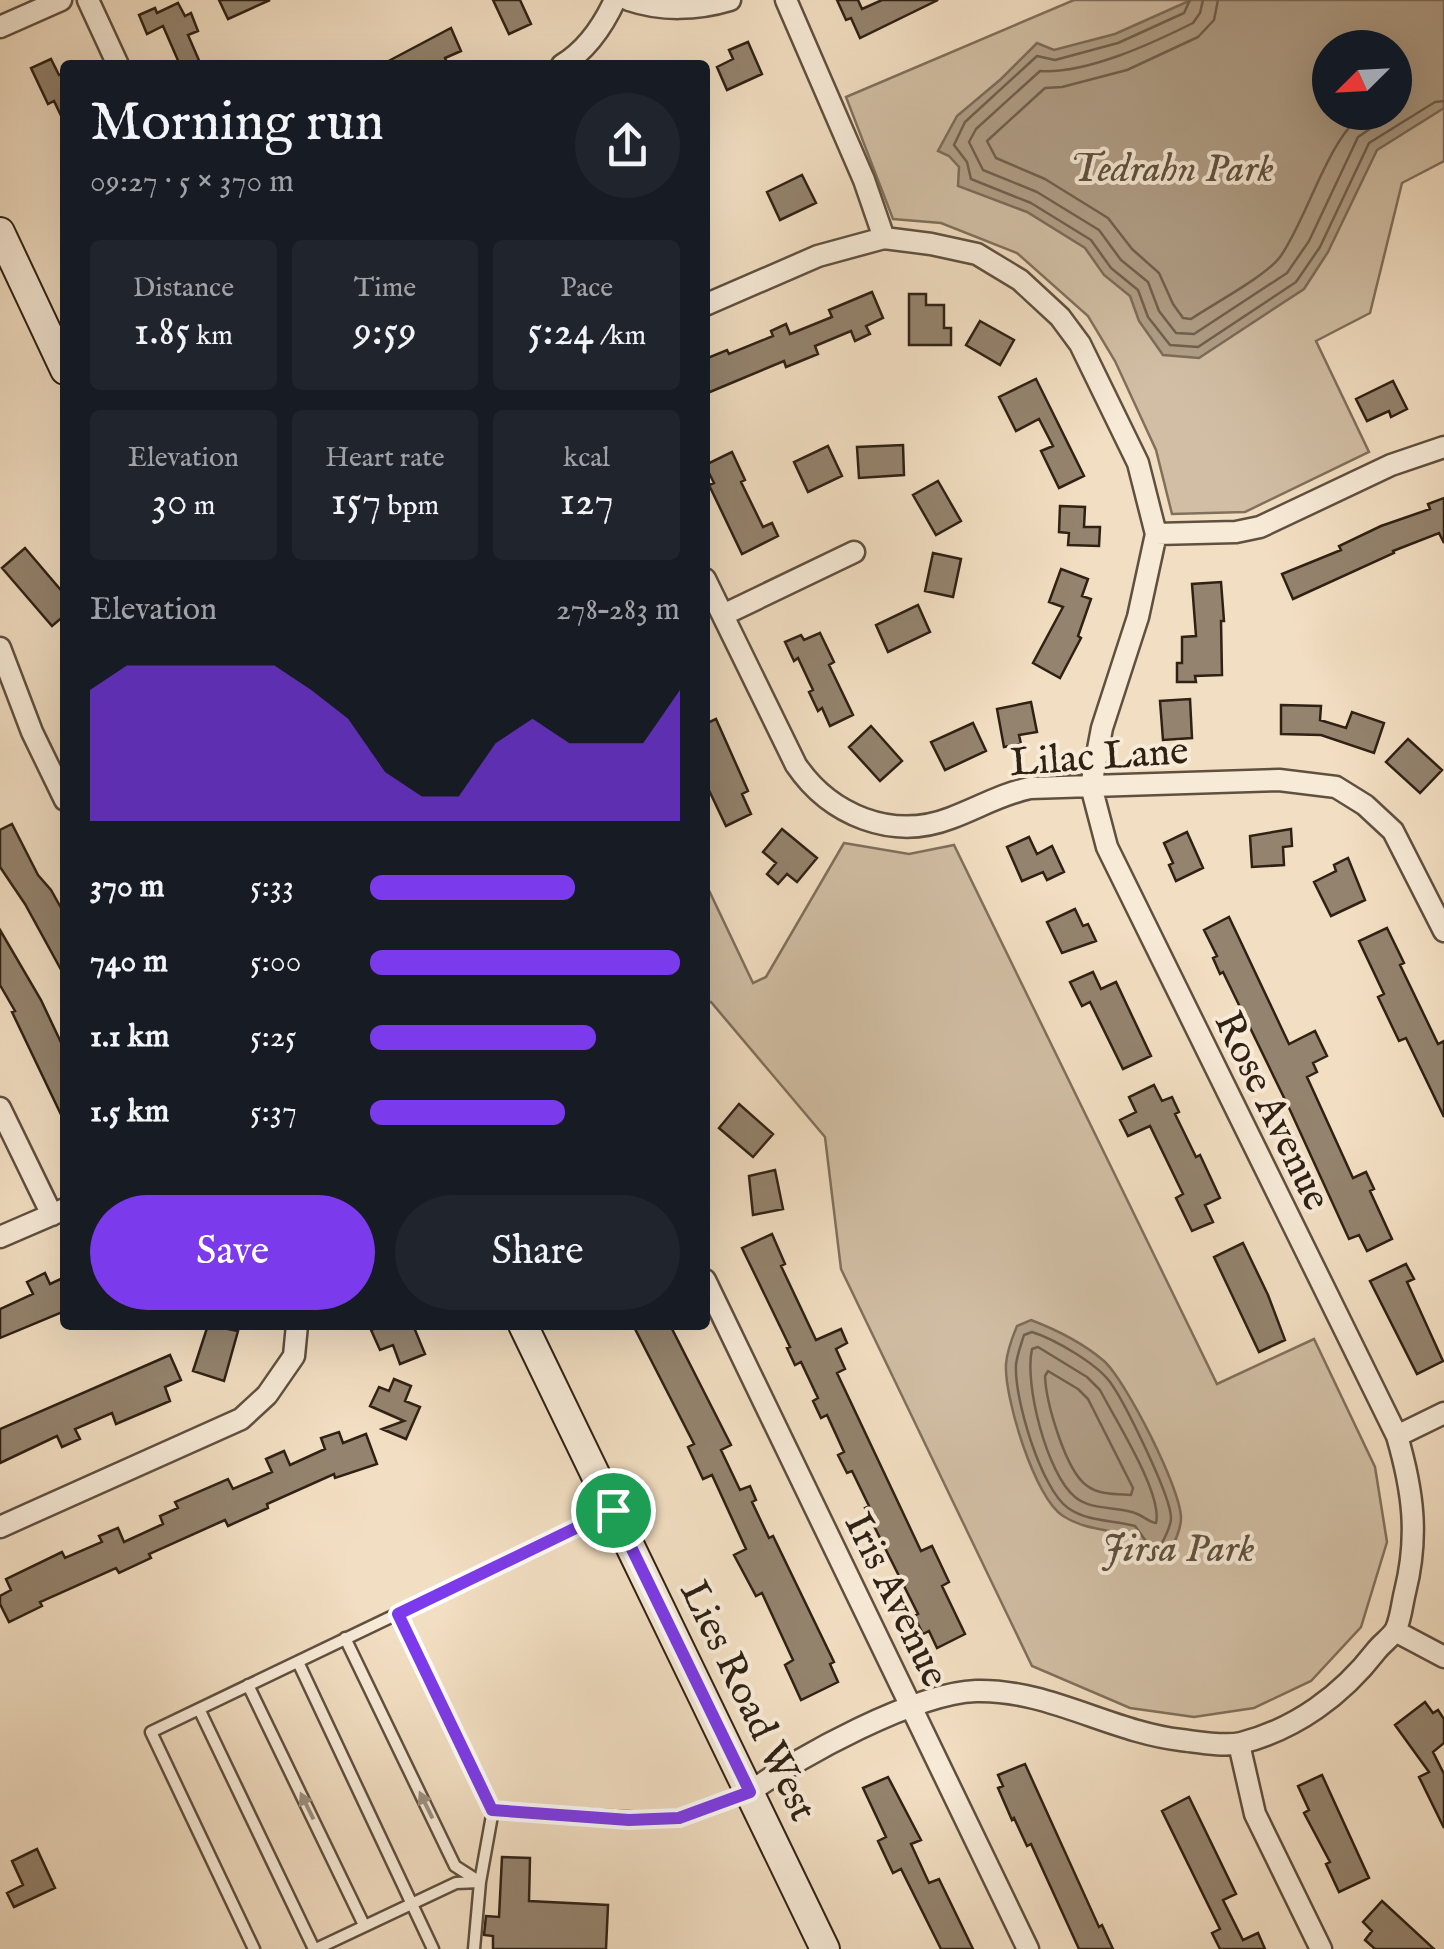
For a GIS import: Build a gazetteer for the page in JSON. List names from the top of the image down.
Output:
{
  "streets": {
    "street": [
      "Lilac Lane",
      "Rose Avenue",
      "Iris Avenue",
      "Lies Road West"
    ]
  },
  "crossings": [
    ["Lilac Lane", "Rose Avenue"],
    ["Rose Avenue", "Iris Avenue"],
    ["Rose Avenue", "Lies Road West"]
  ],
  "parks": ["Tedrahn Park", "Jirsa Park"],
  "north": "bottom left",
  "page": {
    "heading": ["Morning run", "09:27 · 5 × 370 m"],
    "stats": [
      ["Distance", "1.85 km"],
      ["Time", "9:59"],
      ["Pace", "5:24 /km"],
      ["Elevation", "30 m"],
      ["Heart rate", "157 bpm"],
      ["kcal", "127"]
    ],
    "chart": ["Elevation", "278–283 m"],
    "list": [
      {
        "name": "370 m",
        "note": "5:33"
      },
      {
        "name": "740 m",
        "note": "5:00"
      },
      {
        "name": "1.1 km",
        "note": "5:25"
      },
      {
        "name": "1.5 km",
        "note": "5:37"
      }
    ],
    "buttons": ["Save", "Share"]
  }
}
